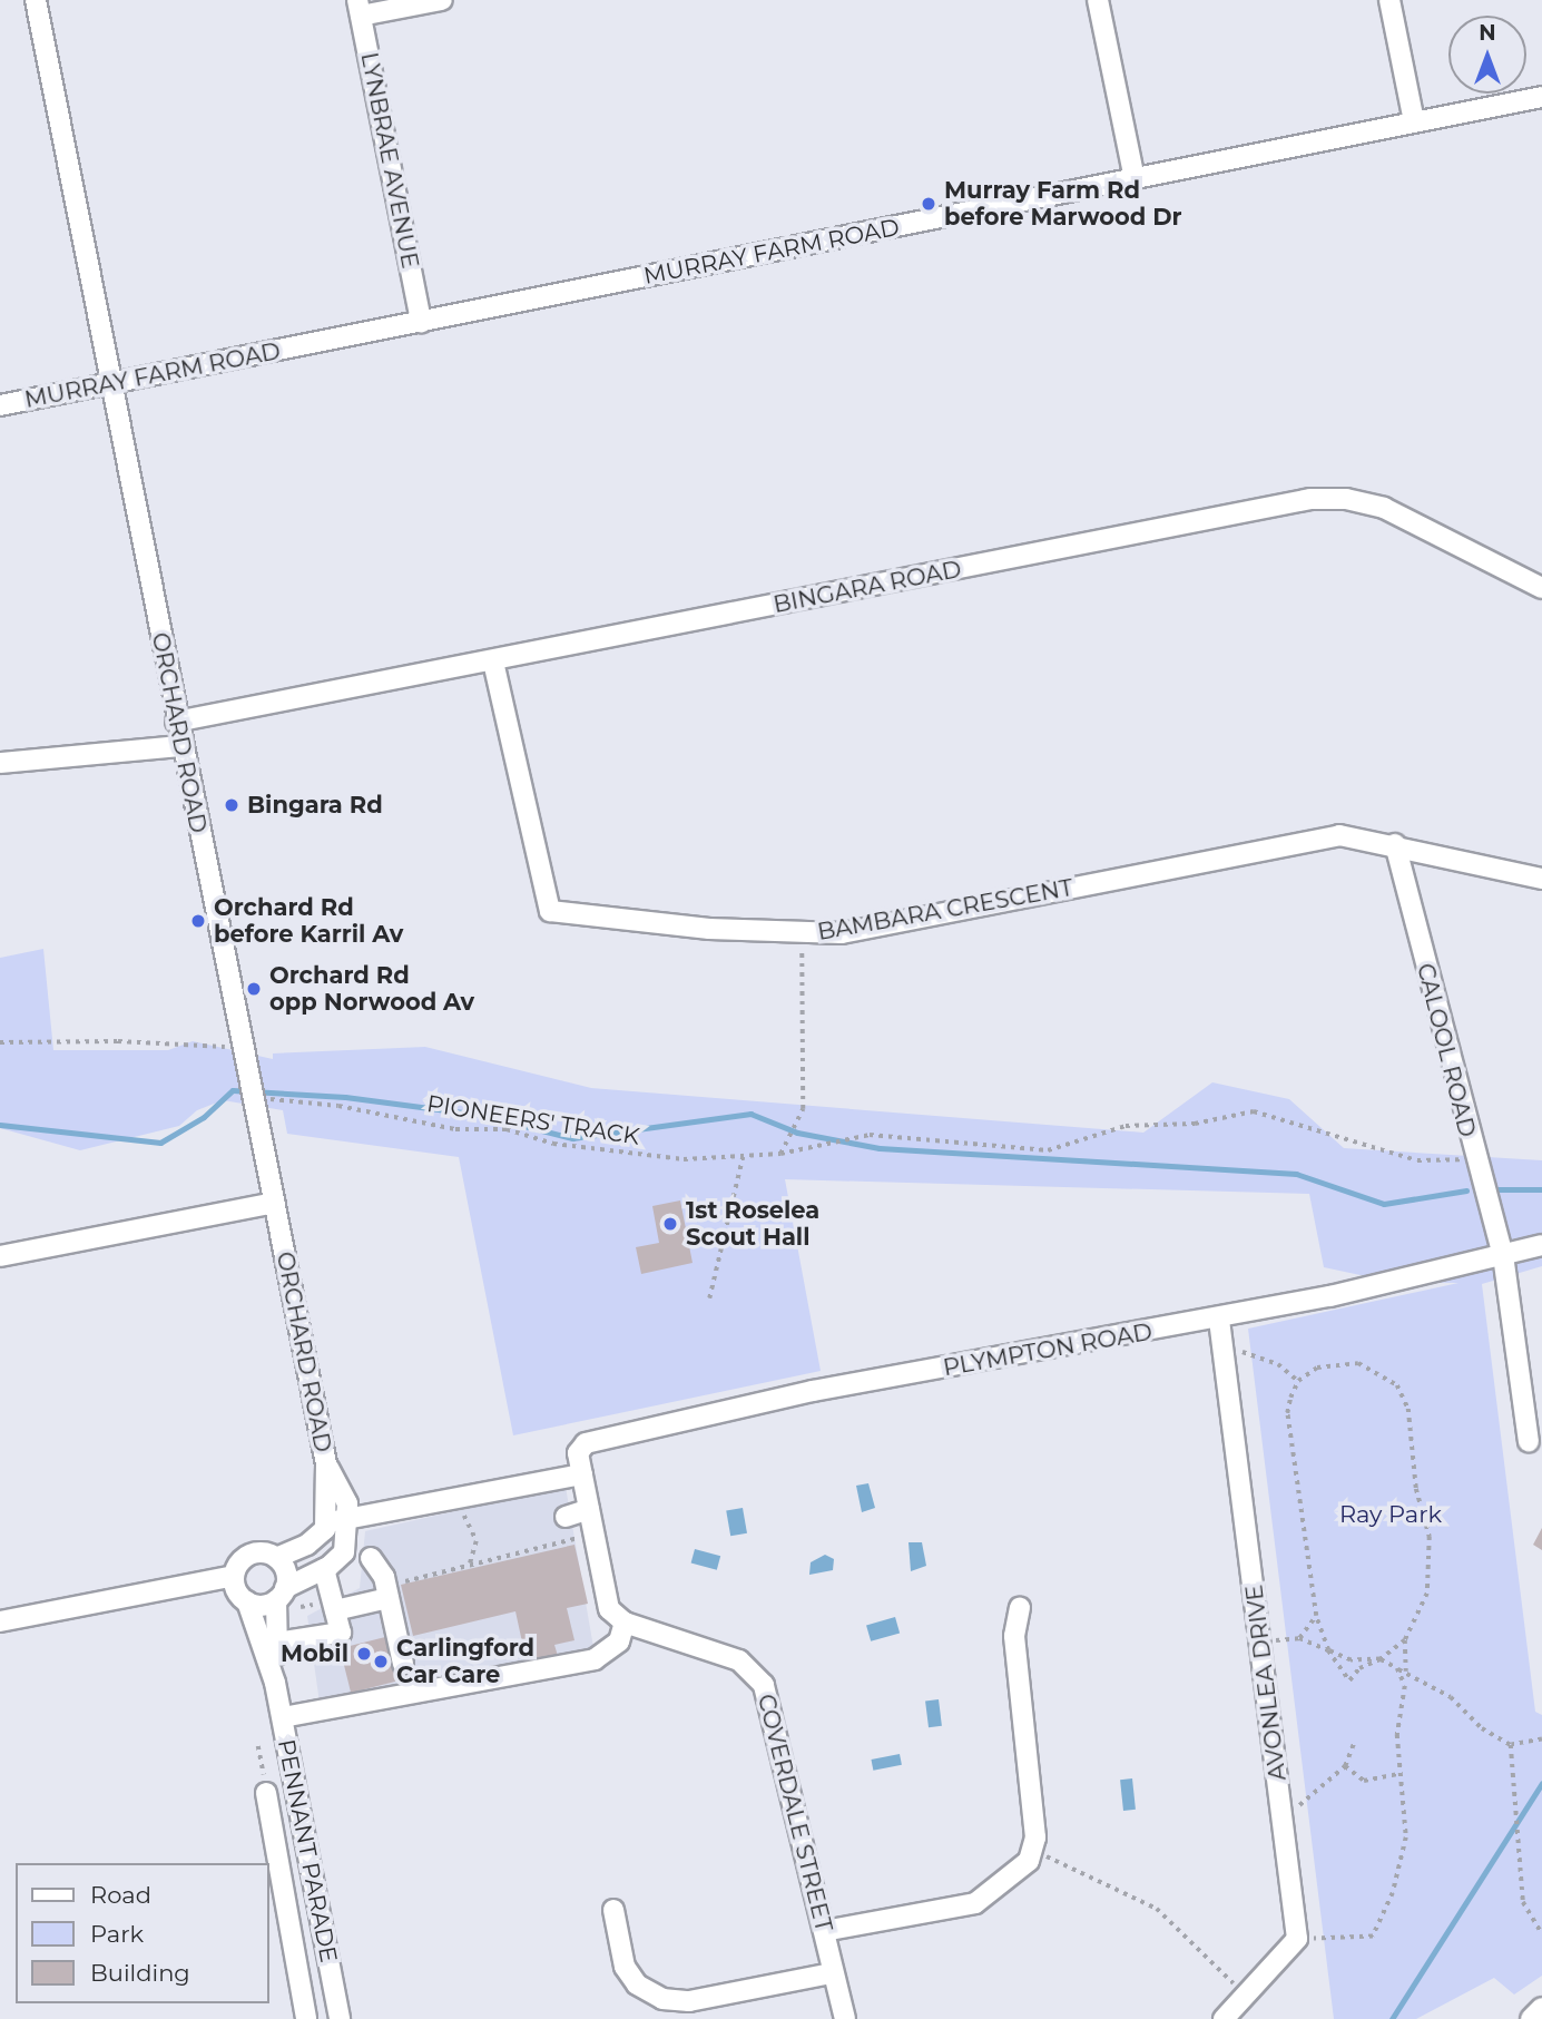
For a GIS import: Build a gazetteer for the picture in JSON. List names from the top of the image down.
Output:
{
  "streets": {
    "street": [
      "LYNBRAE AVENUE",
      "MURRAY FARM ROAD",
      "BINGARA ROAD",
      "ORCHARD ROAD",
      "BAMBARA CRESCENT",
      "CALOOL ROAD",
      "PLYMPTON ROAD",
      "AVONLEA DRIVE",
      "COVERDALE STREET",
      "PENNANT PARADE"
    ],
    "path": ["PIONEERS' TRACK"]
  },
  "crossings": [
    ["LYNBRAE AVENUE", "MURRAY FARM ROAD"],
    ["MURRAY FARM ROAD", "ORCHARD ROAD"],
    ["BINGARA ROAD", "ORCHARD ROAD"],
    ["BINGARA ROAD", "BAMBARA CRESCENT"],
    ["ORCHARD ROAD", "PIONEERS' TRACK"],
    ["BAMBARA CRESCENT", "CALOOL ROAD"],
    ["CALOOL ROAD", "PIONEERS' TRACK"],
    ["CALOOL ROAD", "PLYMPTON ROAD"],
    ["PLYMPTON ROAD", "AVONLEA DRIVE"]
  ],
  "parks": ["Ray Park"],
  "places": [
    "Murray Farm Rd before Marwood Dr",
    "Bingara Rd",
    "Orchard Rd before Karril Av",
    "Orchard Rd opp Norwood Av",
    "1st Roselea Scout Hall",
    "Mobil",
    "Carlingford Car Care"
  ],
  "legend": ["Road", "Park", "Building"],
  "north": "top"
}
